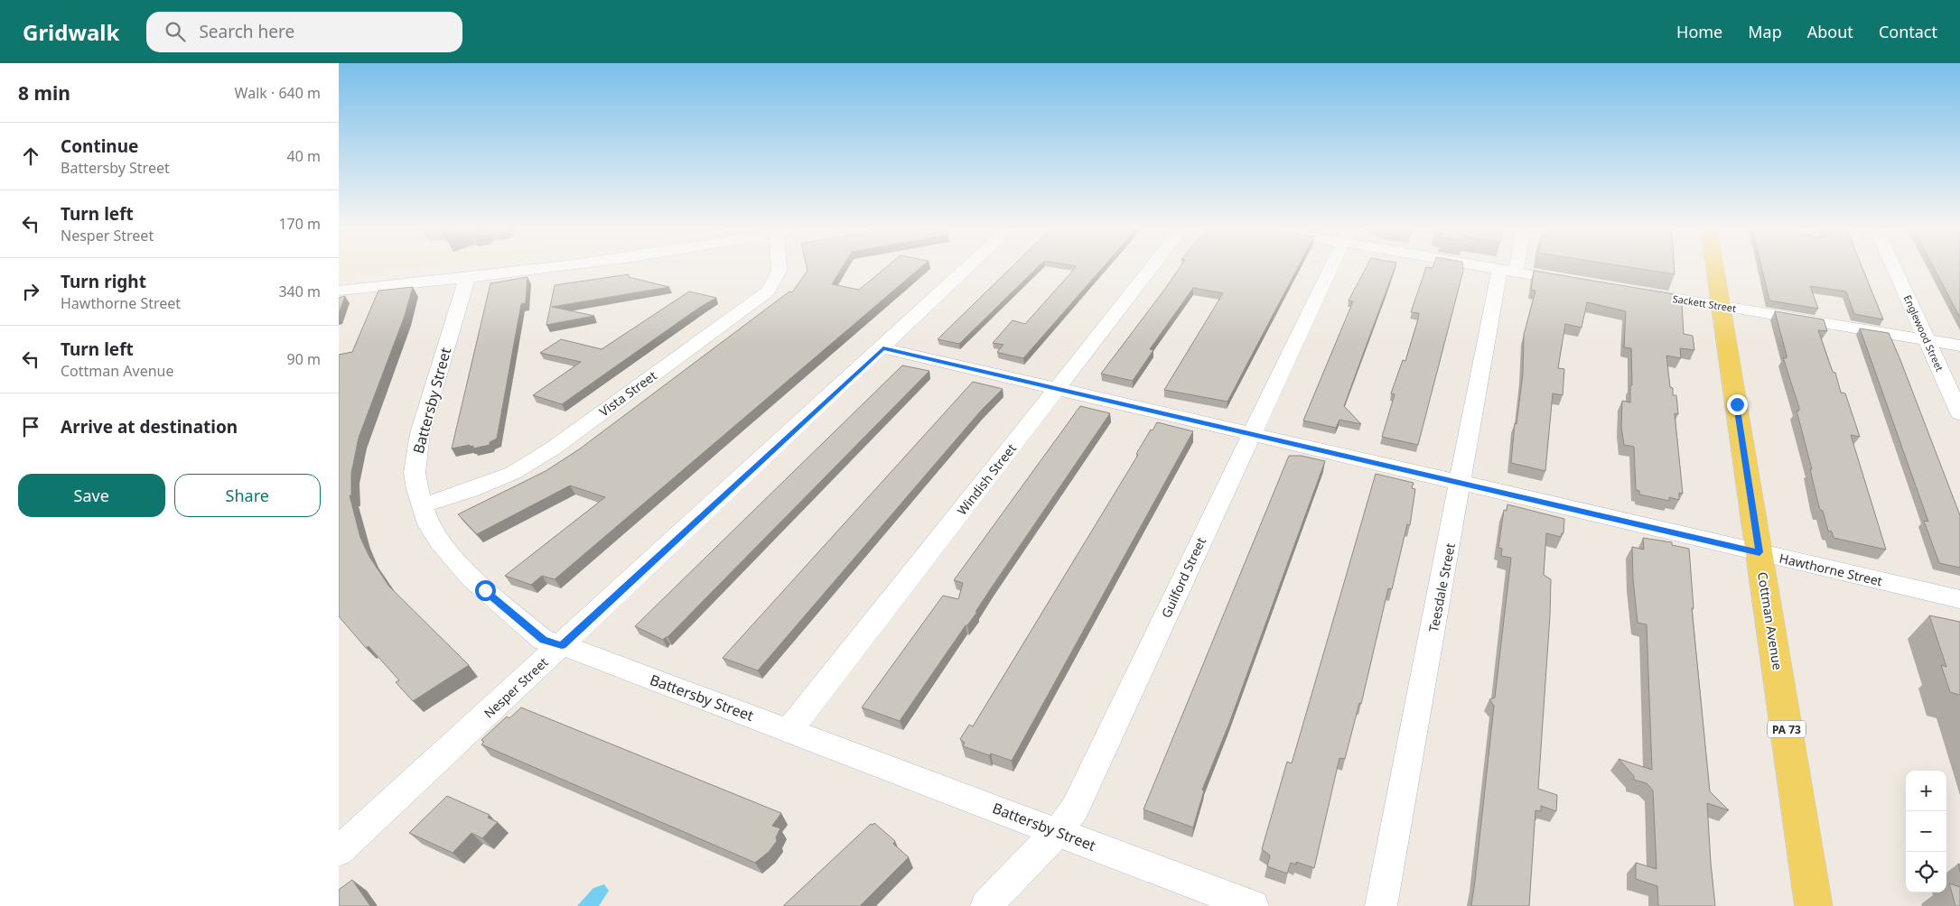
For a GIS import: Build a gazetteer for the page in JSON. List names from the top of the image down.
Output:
{
  "streets": {
    "main road": ["Cottman Avenue", "PA 73"],
    "street": [
      "Sackett Street",
      "Englewood Street",
      "Vista Street",
      "Battersby Street",
      "Windish Street",
      "Hawthorne Street",
      "Guilford Street",
      "Teesdale Street",
      "Nesper Street"
    ]
  },
  "crossings": [
    ["Sackett Street", "Englewood Street"],
    ["Sackett Street", "Cottman Avenue"],
    ["Vista Street", "Battersby Street"],
    ["Battersby Street", "Windish Street"],
    ["Battersby Street", "Guilford Street"],
    ["Battersby Street", "Nesper Street"],
    ["Windish Street", "Hawthorne Street"],
    ["Hawthorne Street", "Guilford Street"],
    ["Hawthorne Street", "Teesdale Street"],
    ["Hawthorne Street", "Cottman Avenue"],
    ["Hawthorne Street", "Nesper Street"]
  ],
  "page": {
    "header": "Gridwalk",
    "search": "Search here",
    "nav": [
      "Home",
      "Map",
      "About",
      "Contact"
    ],
    "heading": ["8 min", "Walk · 640 m"],
    "list": [
      ["Continue", "Battersby Street", "40 m"],
      ["Turn left", "Nesper Street", "170 m"],
      ["Turn right", "Hawthorne Street", "340 m"],
      ["Turn left", "Cottman Avenue", "90 m"],
      "Arrive at destination"
    ],
    "buttons": ["Save", "Share"],
    "map_buttons": ["+", "−"]
  }
}
